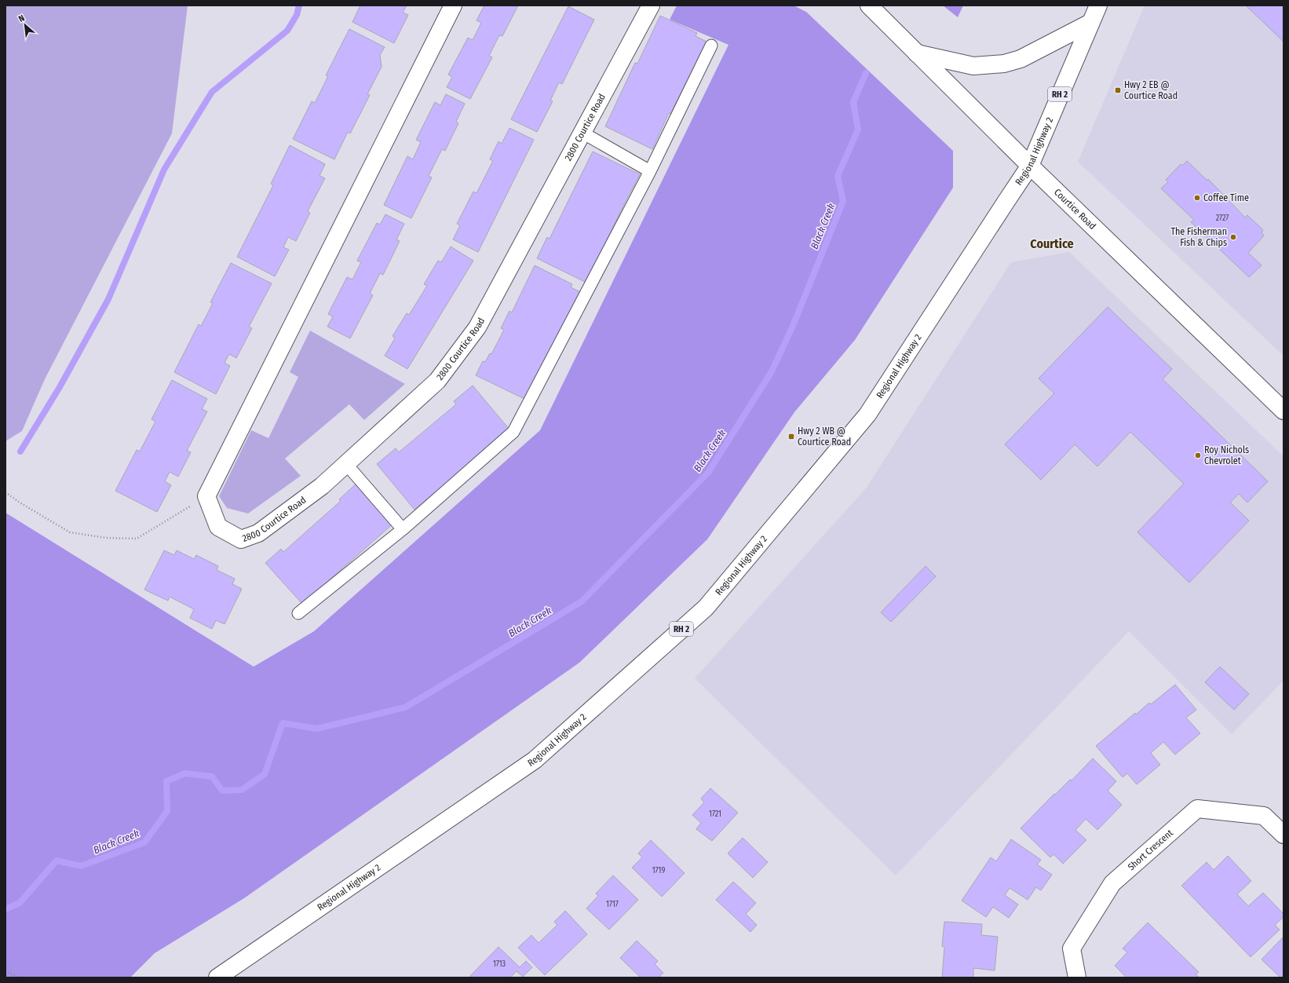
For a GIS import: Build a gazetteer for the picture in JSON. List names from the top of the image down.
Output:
{
  "streets": {
    "main road": [
      "RH 2",
      "2800 Courtice Road",
      "Regional Highway 2",
      "Courtice Road",
      "Short Crescent"
    ]
  },
  "crossings": [
    ["Regional Highway 2", "Courtice Road"]
  ],
  "districts": ["Courtice"],
  "water": ["Black Creek"],
  "places": {
    "transit": ["Hwy 2 EB @ Courtice Road", "Hwy 2 WB @ Courtice Road"],
    "other": ["Coffee Time", "The Fisherman Fish & Chips", "Roy Nichols Chevrolet"]
  },
  "house_numbers": [
    "2727",
    "1721",
    "1719",
    "1717",
    "1713"
  ],
  "north": "top left"
}
